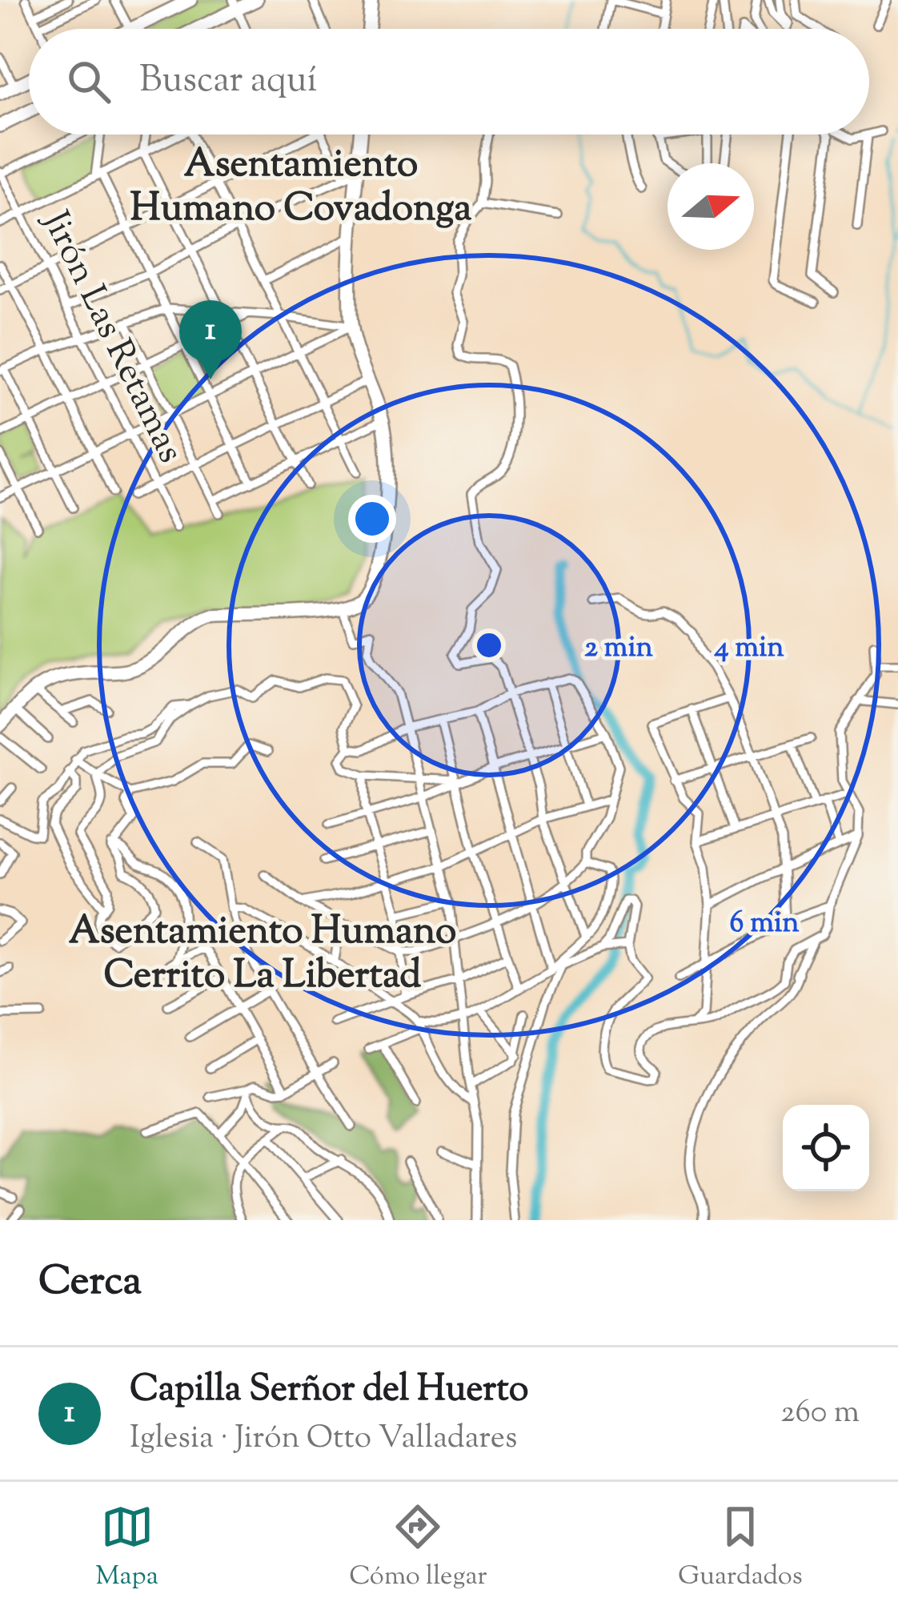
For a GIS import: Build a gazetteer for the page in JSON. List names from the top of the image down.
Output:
{
  "streets": {
    "street": ["Jirón Las Retamas"]
  },
  "districts": ["Asentamiento Humano Covadonga", "Asentamiento Humano Cerrito La Libertad"],
  "north": "right",
  "page": {
    "search": "Buscar aquí",
    "pins": "1",
    "heading": "Cerca",
    "list": [
      {
        "mark": "1",
        "name": "Capilla Serñor del Huerto",
        "note": "Iglesia · Jirón Otto Valladares",
        "value": "260 m"
      }
    ],
    "nav": ["Mapa", "Cómo llegar", "Guardados"]
  },
  "rings": ["2 min", "4 min", "6 min"]
}
